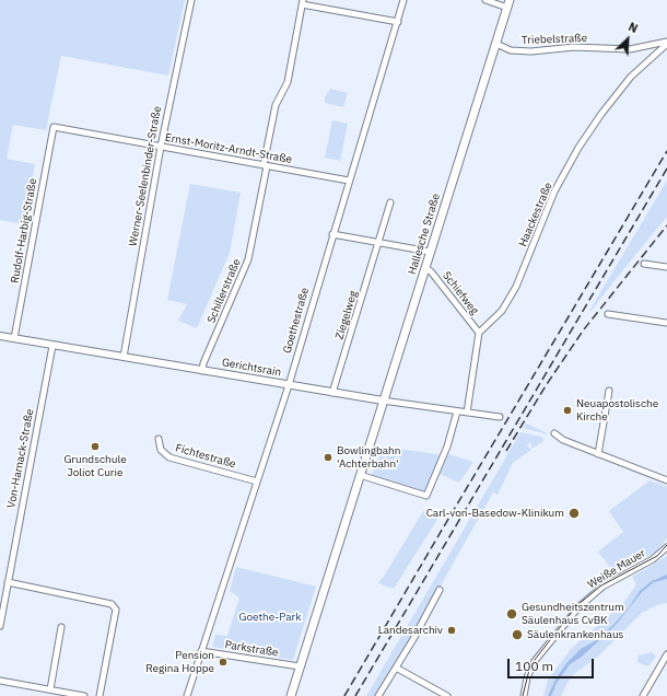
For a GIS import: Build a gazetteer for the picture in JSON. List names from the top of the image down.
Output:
{
  "streets": {
    "main road": ["Hallesche Straße"],
    "street": [
      "Triebelstraße",
      "Ernst-Moritz-Arndt-Straße",
      "Werner-Seelenbinder-Straße",
      "Haackestraße",
      "Rudolf-Harbig-Straße",
      "Schillerstraße",
      "Schiefweg",
      "Ziegelweg",
      "Goethestraße",
      "Gerichtsrain",
      "Fichtestraße",
      "Von-Harnack-Straße",
      "Weiße Mauer",
      "Parkstraße"
    ]
  },
  "crossings": [
    ["Triebelstraße", "Haackestraße"],
    ["Triebelstraße", "Hallesche Straße"],
    ["Ernst-Moritz-Arndt-Straße", "Werner-Seelenbinder-Straße"],
    ["Ernst-Moritz-Arndt-Straße", "Rudolf-Harbig-Straße"],
    ["Ernst-Moritz-Arndt-Straße", "Schillerstraße"],
    ["Ernst-Moritz-Arndt-Straße", "Goethestraße"],
    ["Werner-Seelenbinder-Straße", "Gerichtsrain"],
    ["Haackestraße", "Schiefweg"],
    ["Rudolf-Harbig-Straße", "Gerichtsrain"],
    ["Hallesche Straße", "Schiefweg"],
    ["Hallesche Straße", "Gerichtsrain"],
    ["Hallesche Straße", "Parkstraße"],
    ["Schillerstraße", "Gerichtsrain"],
    ["Ziegelweg", "Gerichtsrain"],
    ["Goethestraße", "Gerichtsrain"],
    ["Goethestraße", "Fichtestraße"],
    ["Goethestraße", "Parkstraße"],
    ["Gerichtsrain", "Von-Harnack-Straße"]
  ],
  "parks": ["Goethe-Park"],
  "places": [
    "Neuapostolische Kirche",
    "Grundschule Joliot Curie",
    "Bowlingbahn 'Achterbahn'",
    "Carl-von-Basedow-Klinikum",
    "Gesundheitszentrum Säulenhaus CvBK",
    "Landesarchiv",
    "Säulenkrankenhaus",
    "Pension Regina Hoppe"
  ],
  "scale_bar": "100 m",
  "north": "top right"
}
